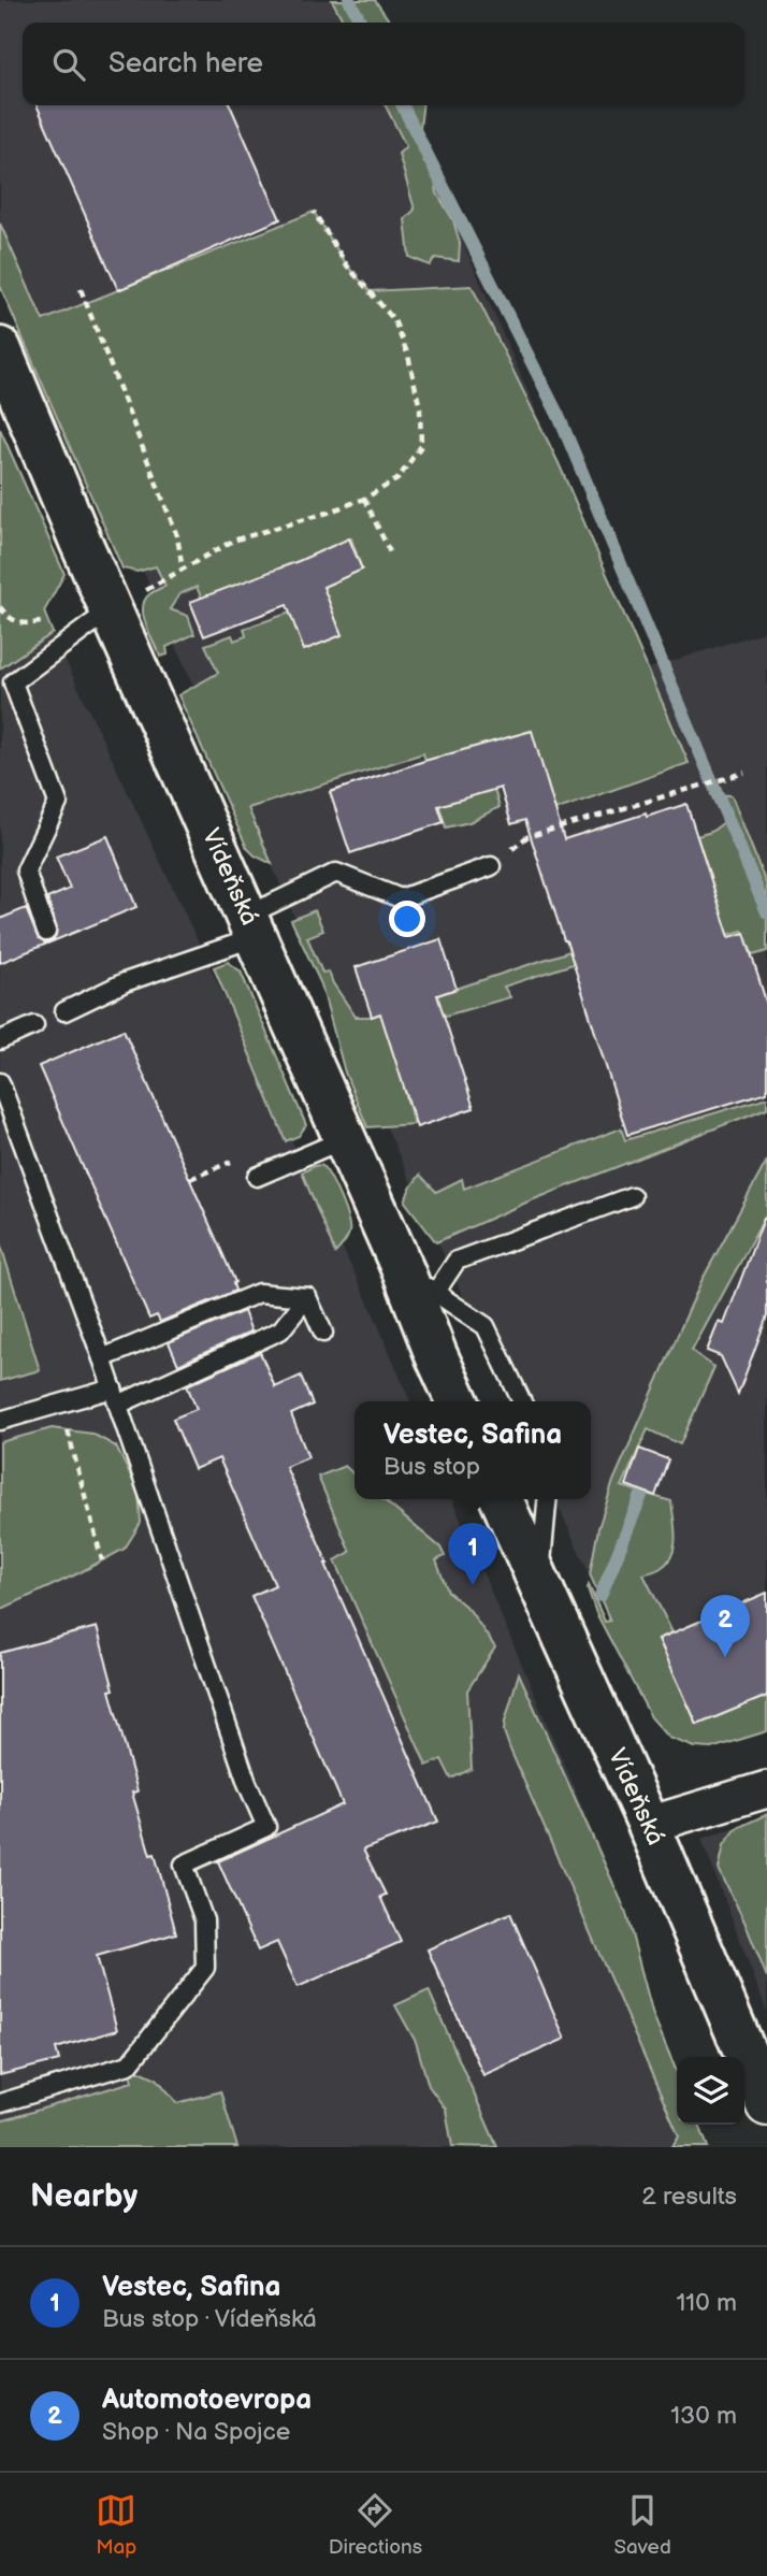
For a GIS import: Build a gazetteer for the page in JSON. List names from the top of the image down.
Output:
{
  "streets": {
    "main road": ["Vídeňská"]
  },
  "page": {
    "search": "Search here",
    "popup": ["Vestec, Safina", "Bus stop"],
    "pins": ["1", "2"],
    "heading": ["Nearby", "2 results"],
    "list": [
      {
        "mark": "1",
        "name": "Vestec, Safina",
        "note": "Bus stop · Vídeňská",
        "value": "110 m"
      },
      {
        "mark": "2",
        "name": "Automotoevropa",
        "note": "Shop · Na Spojce",
        "value": "130 m"
      }
    ],
    "nav": ["Map", "Directions", "Saved"]
  }
}
